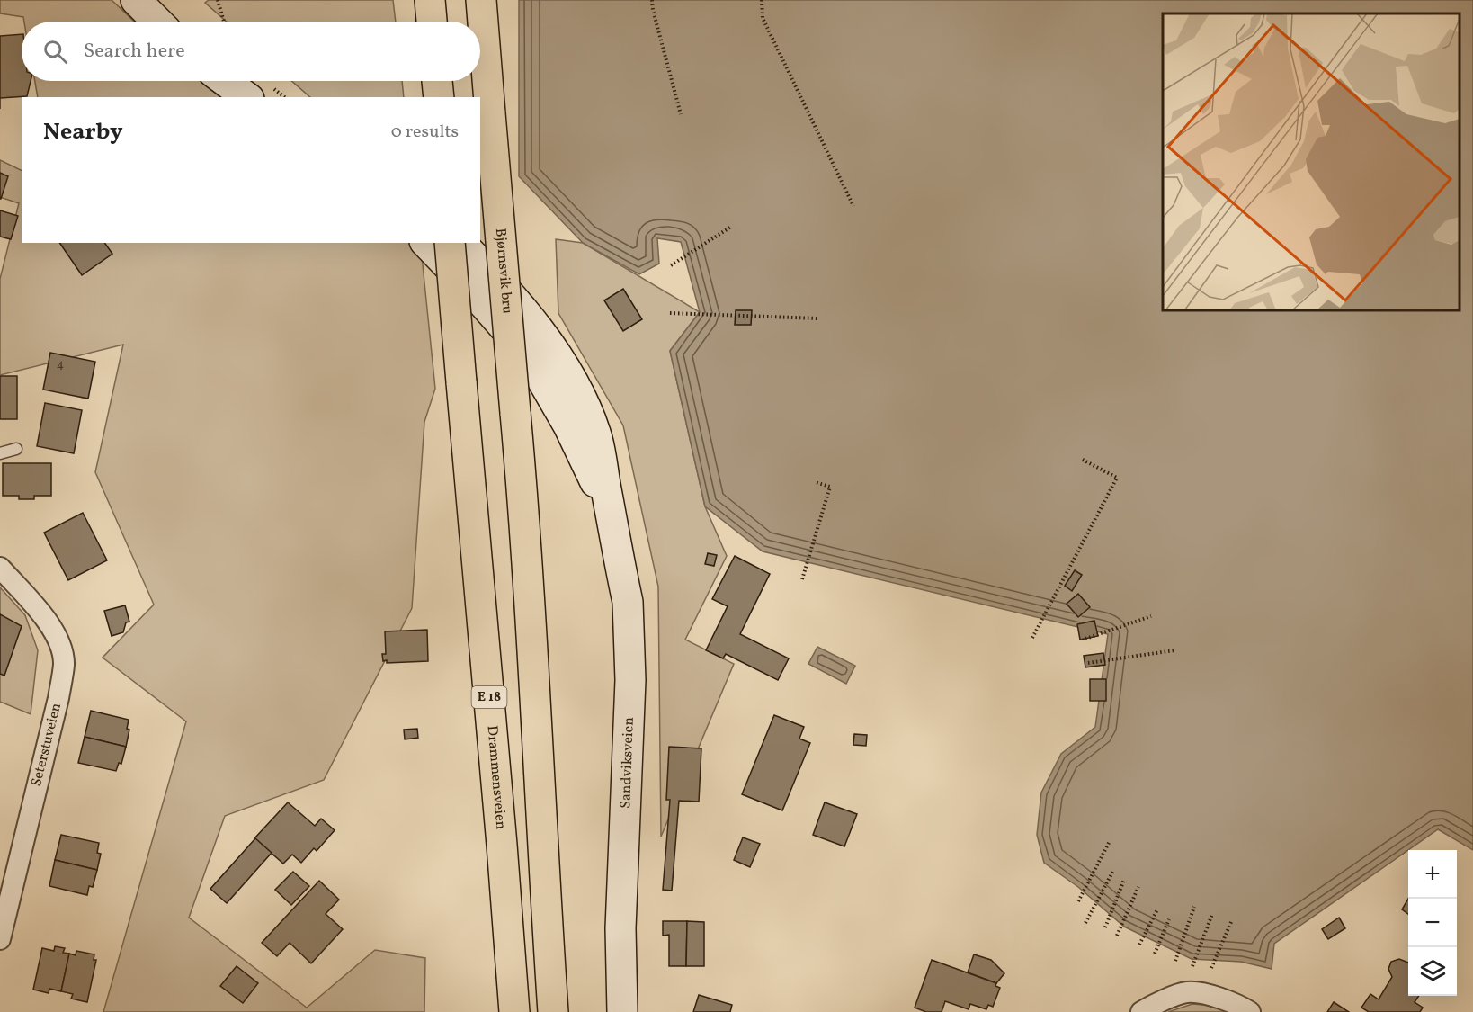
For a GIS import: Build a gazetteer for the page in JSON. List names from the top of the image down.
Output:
{
  "streets": {
    "highway": ["Bjørnsvik bru", "E 18", "Drammensveien"],
    "main road": ["Sandviksveien"],
    "street": ["Seterstuveien"]
  },
  "house_numbers": ["4"],
  "page": {
    "search": "Search here",
    "heading": ["Nearby", "0 results"],
    "map_buttons": ["+", "−"]
  }
}
